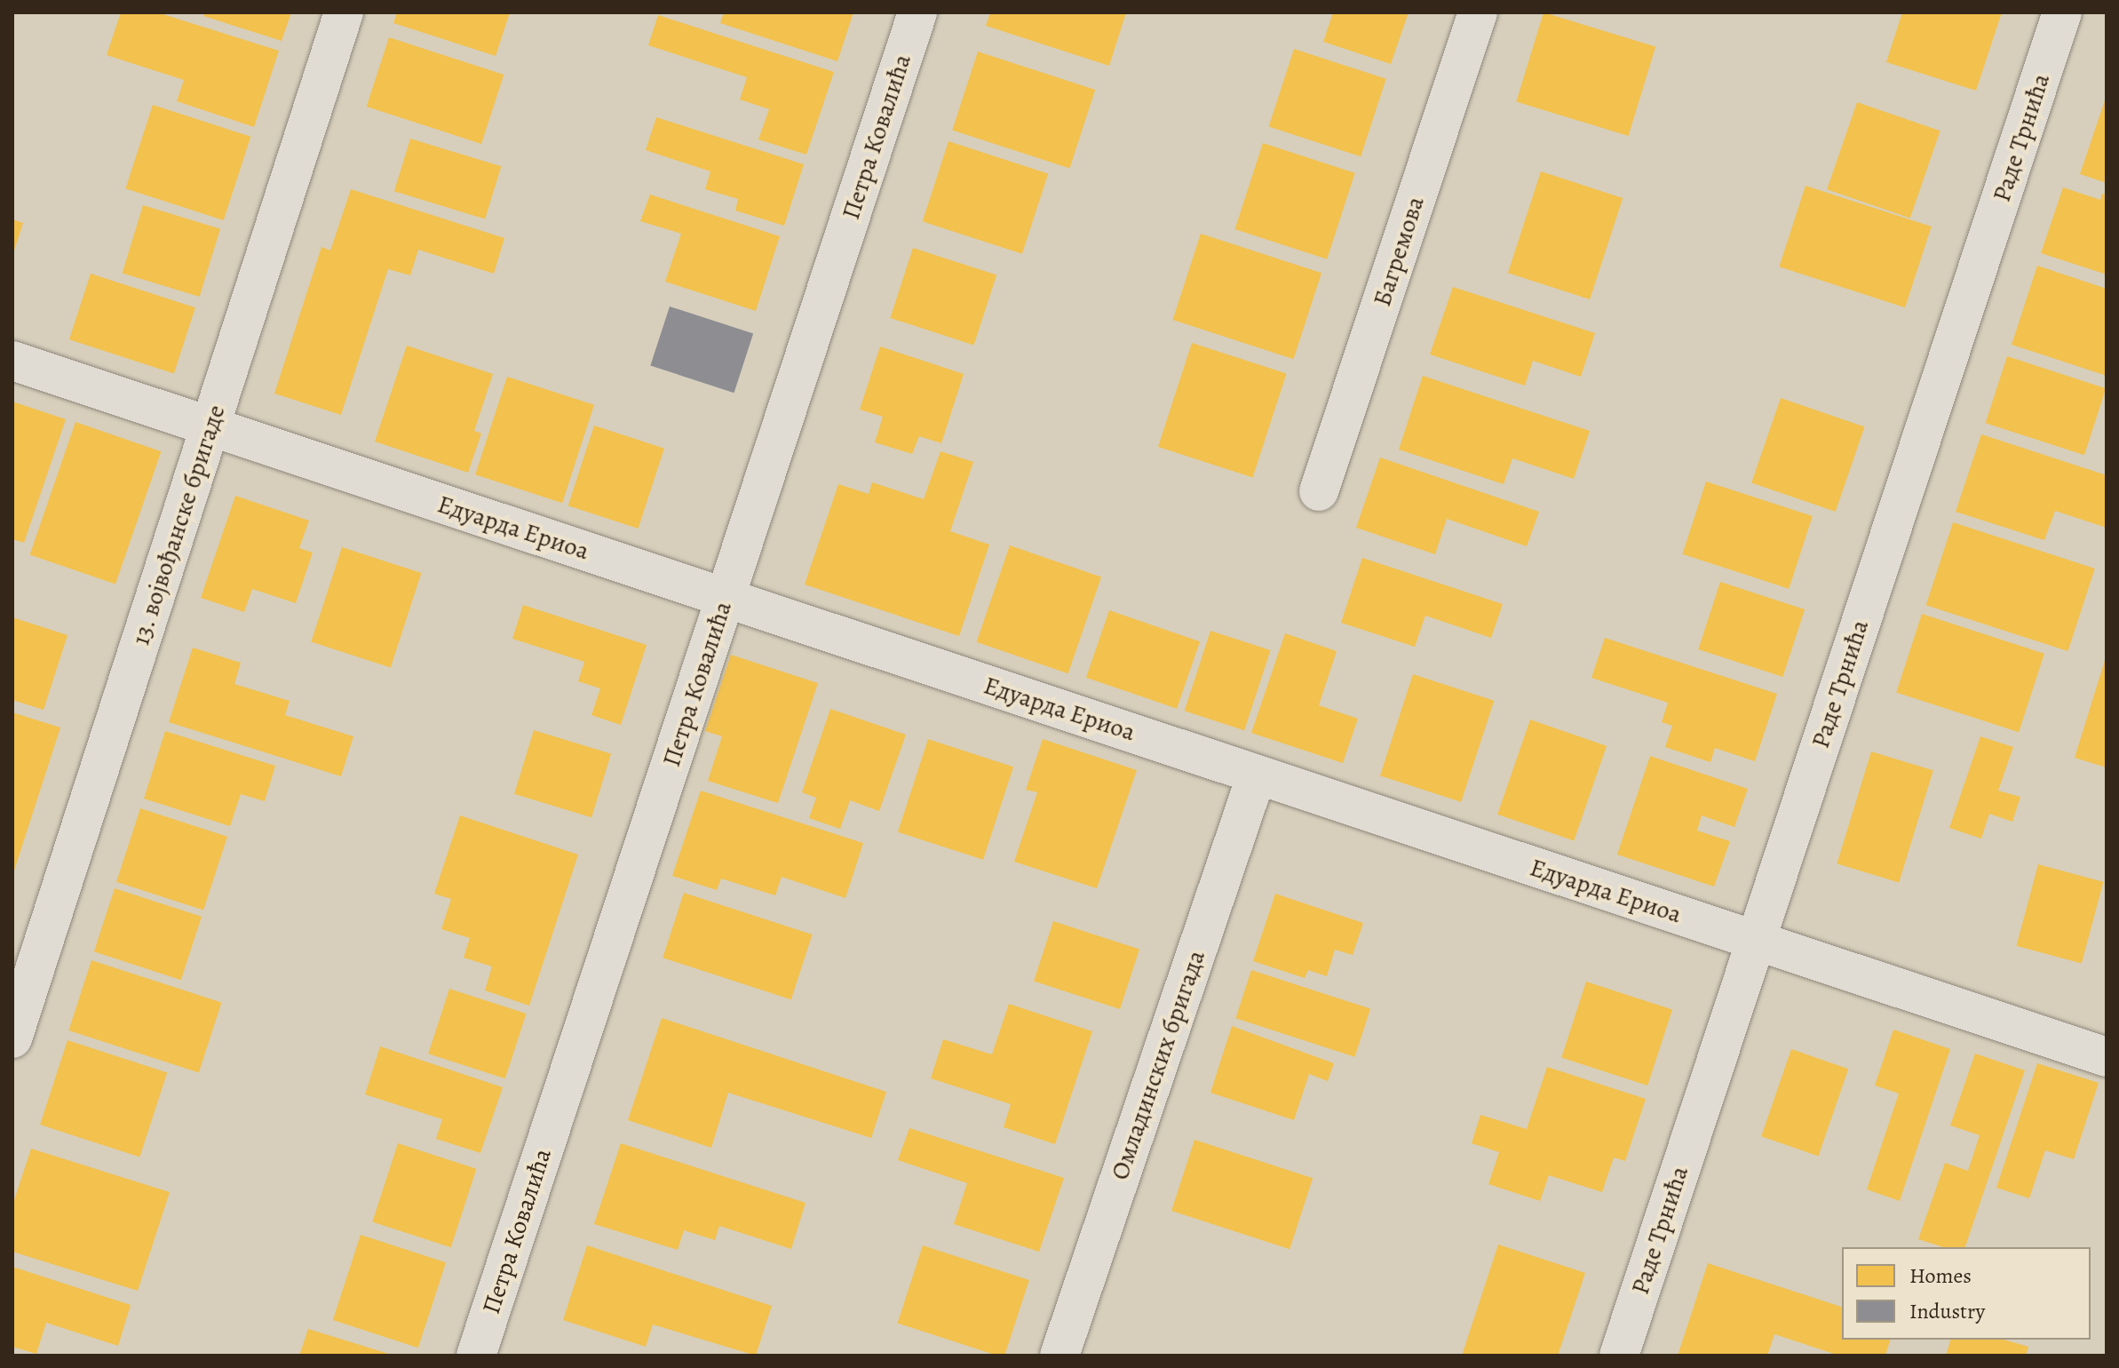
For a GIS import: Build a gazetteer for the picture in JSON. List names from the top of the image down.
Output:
{
  "streets": {
    "street": [
      "Петра Ковалића",
      "Раде Трнића",
      "Багремова",
      "13. војвођанске бригаде",
      "Едуарда Ериоа",
      "Омладинских бригада"
    ]
  },
  "crossings": [
    ["Петра Ковалића", "Едуарда Ериоа"],
    ["Раде Трнића", "Едуарда Ериоа"],
    ["13. војвођанске бригаде", "Едуарда Ериоа"],
    ["Едуарда Ериоа", "Омладинских бригада"]
  ],
  "legend": ["Homes", "Industry"]
}
